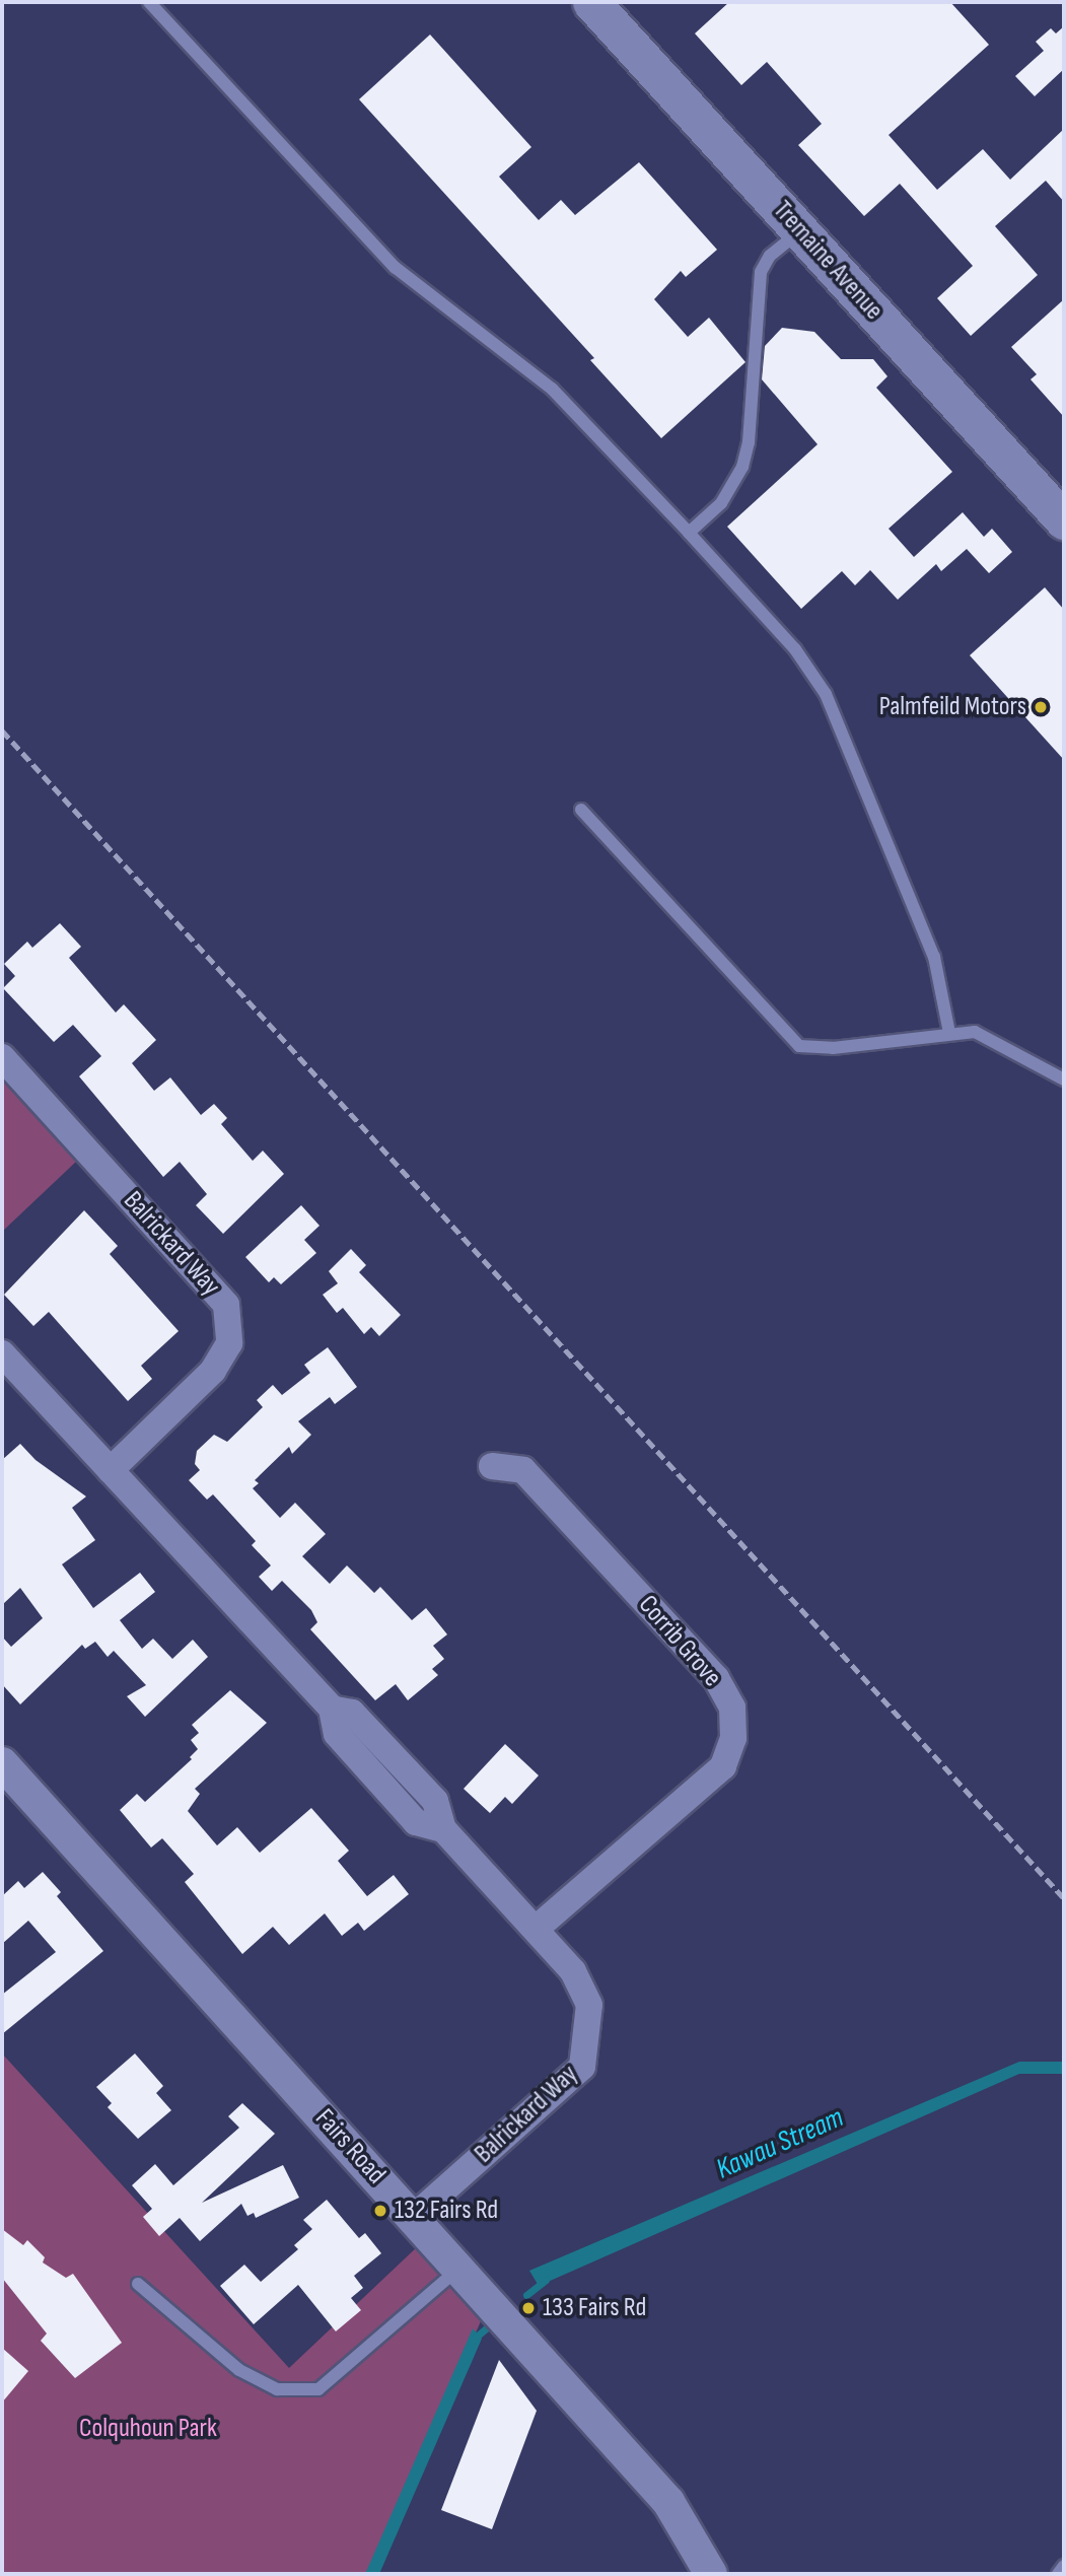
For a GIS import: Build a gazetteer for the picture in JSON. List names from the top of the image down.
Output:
{
  "streets": {
    "main road": ["Tremaine Avenue"],
    "street": ["Balrickard Way", "Corrib Grove", "Fairs Road"]
  },
  "crossings": [
    ["Balrickard Way", "Corrib Grove"],
    ["Balrickard Way", "Fairs Road"]
  ],
  "water": ["Kawau Stream"],
  "parks": ["Colquhoun Park"],
  "places": ["Palmfeild Motors", "132 Fairs Rd", "133 Fairs Rd"]
}
